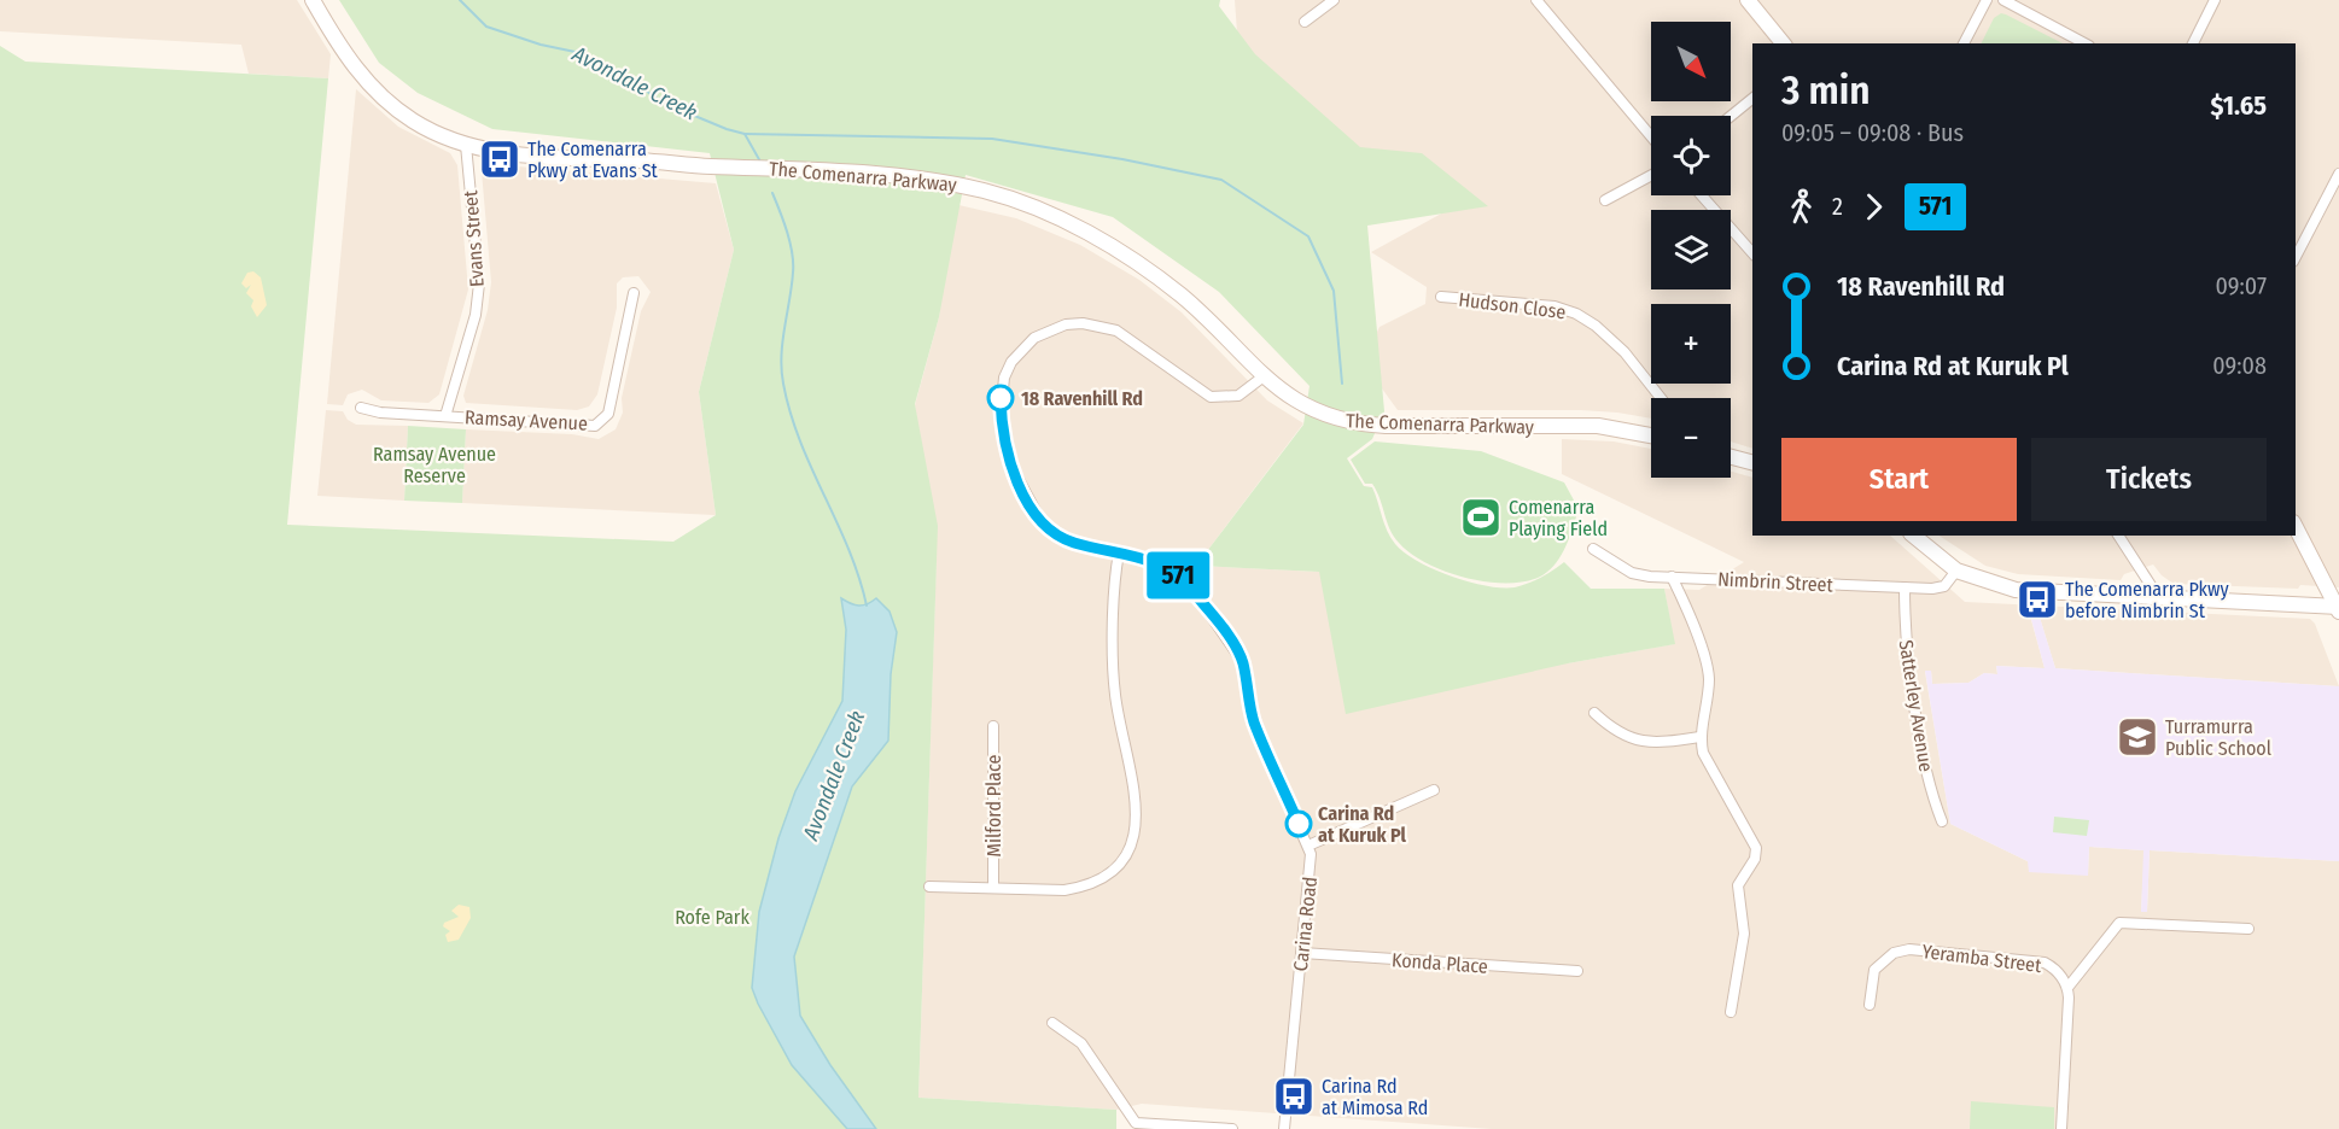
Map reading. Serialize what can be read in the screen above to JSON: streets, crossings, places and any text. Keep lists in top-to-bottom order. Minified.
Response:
{"streets":{"main road":["The Comenarra Parkway"],"street":["Evans Street","Hudson Close","Ramsay Avenue","Nimbrin Street","Satterley Avenue","Milford Place","Carina Road","Yeramba Street","Konda Place"]},"crossings":[["The Comenarra Parkway","Evans Street"],["The Comenarra Parkway","Carina Road"],["Evans Street","Ramsay Avenue"],["Nimbrin Street","Satterley Avenue"],["Carina Road","Konda Place"]],"water":["Avondale Creek"],"parks":["Ramsay Avenue Reserve","Rofe Park"],"places":{"bus stop":["The Comenarra Pkwy at Evans St","The Comenarra Pkwy before Nimbrin St","Carina Rd at Mimosa Rd"],"other":["18 Ravenhill Rd","Carina Rd at Kuruk Pl"],"sports":["Comenarra Playing Field"],"school or university":["Turramurra Public School"]},"lines":["bus line 571"],"north":"bottom right","page":{"on_map":"571","map_buttons":["+","−"],"heading":["3 min","09:05 – 09:08 · Bus","$1.65"],"legs":["2","571"],"list":[{"name":"18 Ravenhill Rd","value":"09:07"},{"name":"Carina Rd at Kuruk Pl","value":"09:08"}],"buttons":["Start","Tickets"]}}
